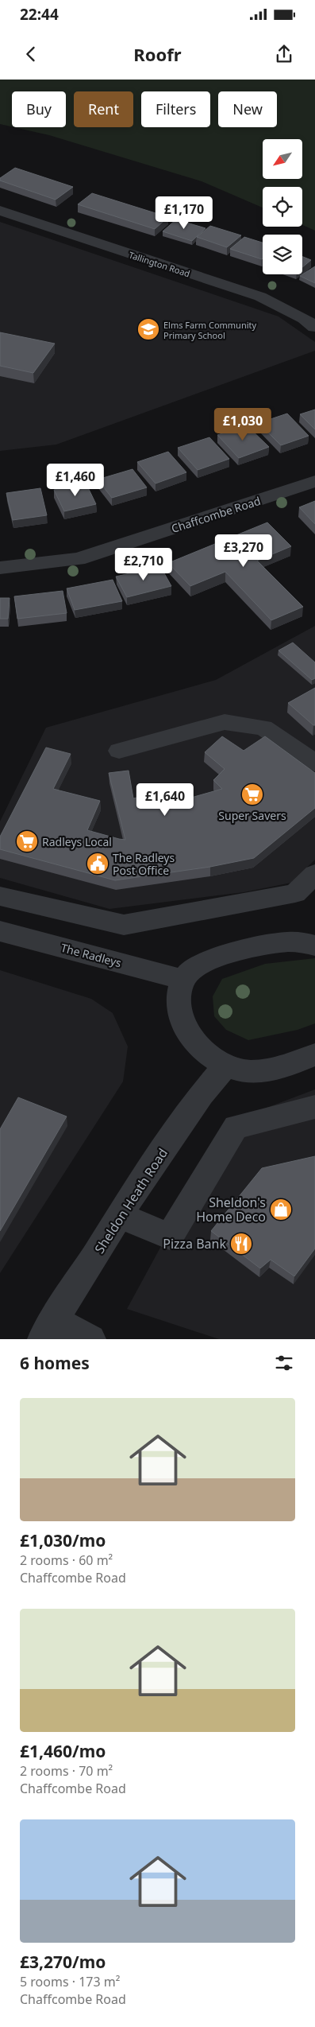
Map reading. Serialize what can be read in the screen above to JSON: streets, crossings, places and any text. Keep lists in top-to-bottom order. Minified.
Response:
{"streets":{"street":["Tallington Road","Chaffcombe Road","The Radleys","Sheldon Heath Road"]},"places":{"school or university":["Elms Farm Community Primary School"],"supermarket":["Super Savers","Radleys Local"],"public building":["The Radleys Post Office"],"shop":["Sheldon's Home Deco"],"restaurant":["Pizza Bank"]},"north":"bottom left","page":{"status":"22:44","header":"Roofr","chip":["Buy","Rent","Filters","New"],"price":["£1,170","£1,030","£1,460","£3,270","£2,710","£1,640"],"heading":"6 homes","list":[{"name":"£1,030/mo","note":"2 rooms · 60 m² · Chaffcombe Road"},{"name":"£1,460/mo","note":"2 rooms · 70 m² · Chaffcombe Road"},{"name":"£3,270/mo","note":"5 rooms · 173 m² · Chaffcombe Road"}]}}
